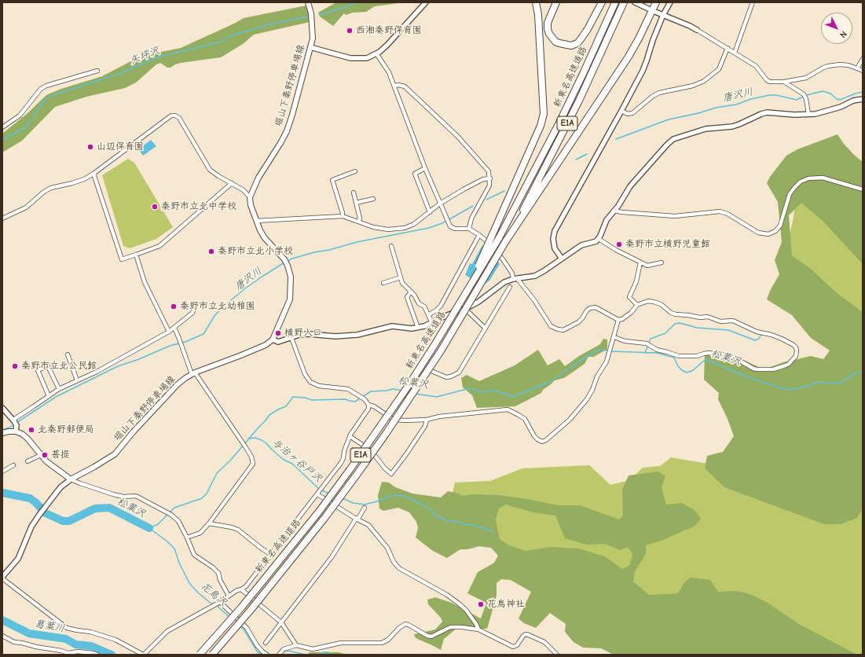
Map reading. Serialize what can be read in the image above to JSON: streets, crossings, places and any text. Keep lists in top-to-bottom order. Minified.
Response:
{"streets":{"highway":["新東名高速道路","E1A"],"main road":["堀山下秦野停車場線"]},"water":["矢坪沢","唐沢川","松葉沢","与治ヶ谷戸沢","花鳥沢","葛葉川"],"places":["西湘秦野保育園","山辺保育園","秦野市立北中学校","秦野市立横野児童館","秦野市立北小学校","秦野市立北幼稚園","横野入口","秦野市立北公民館","北秦野郵便局","菩提","花鳥神社"],"north":"bottom right"}
